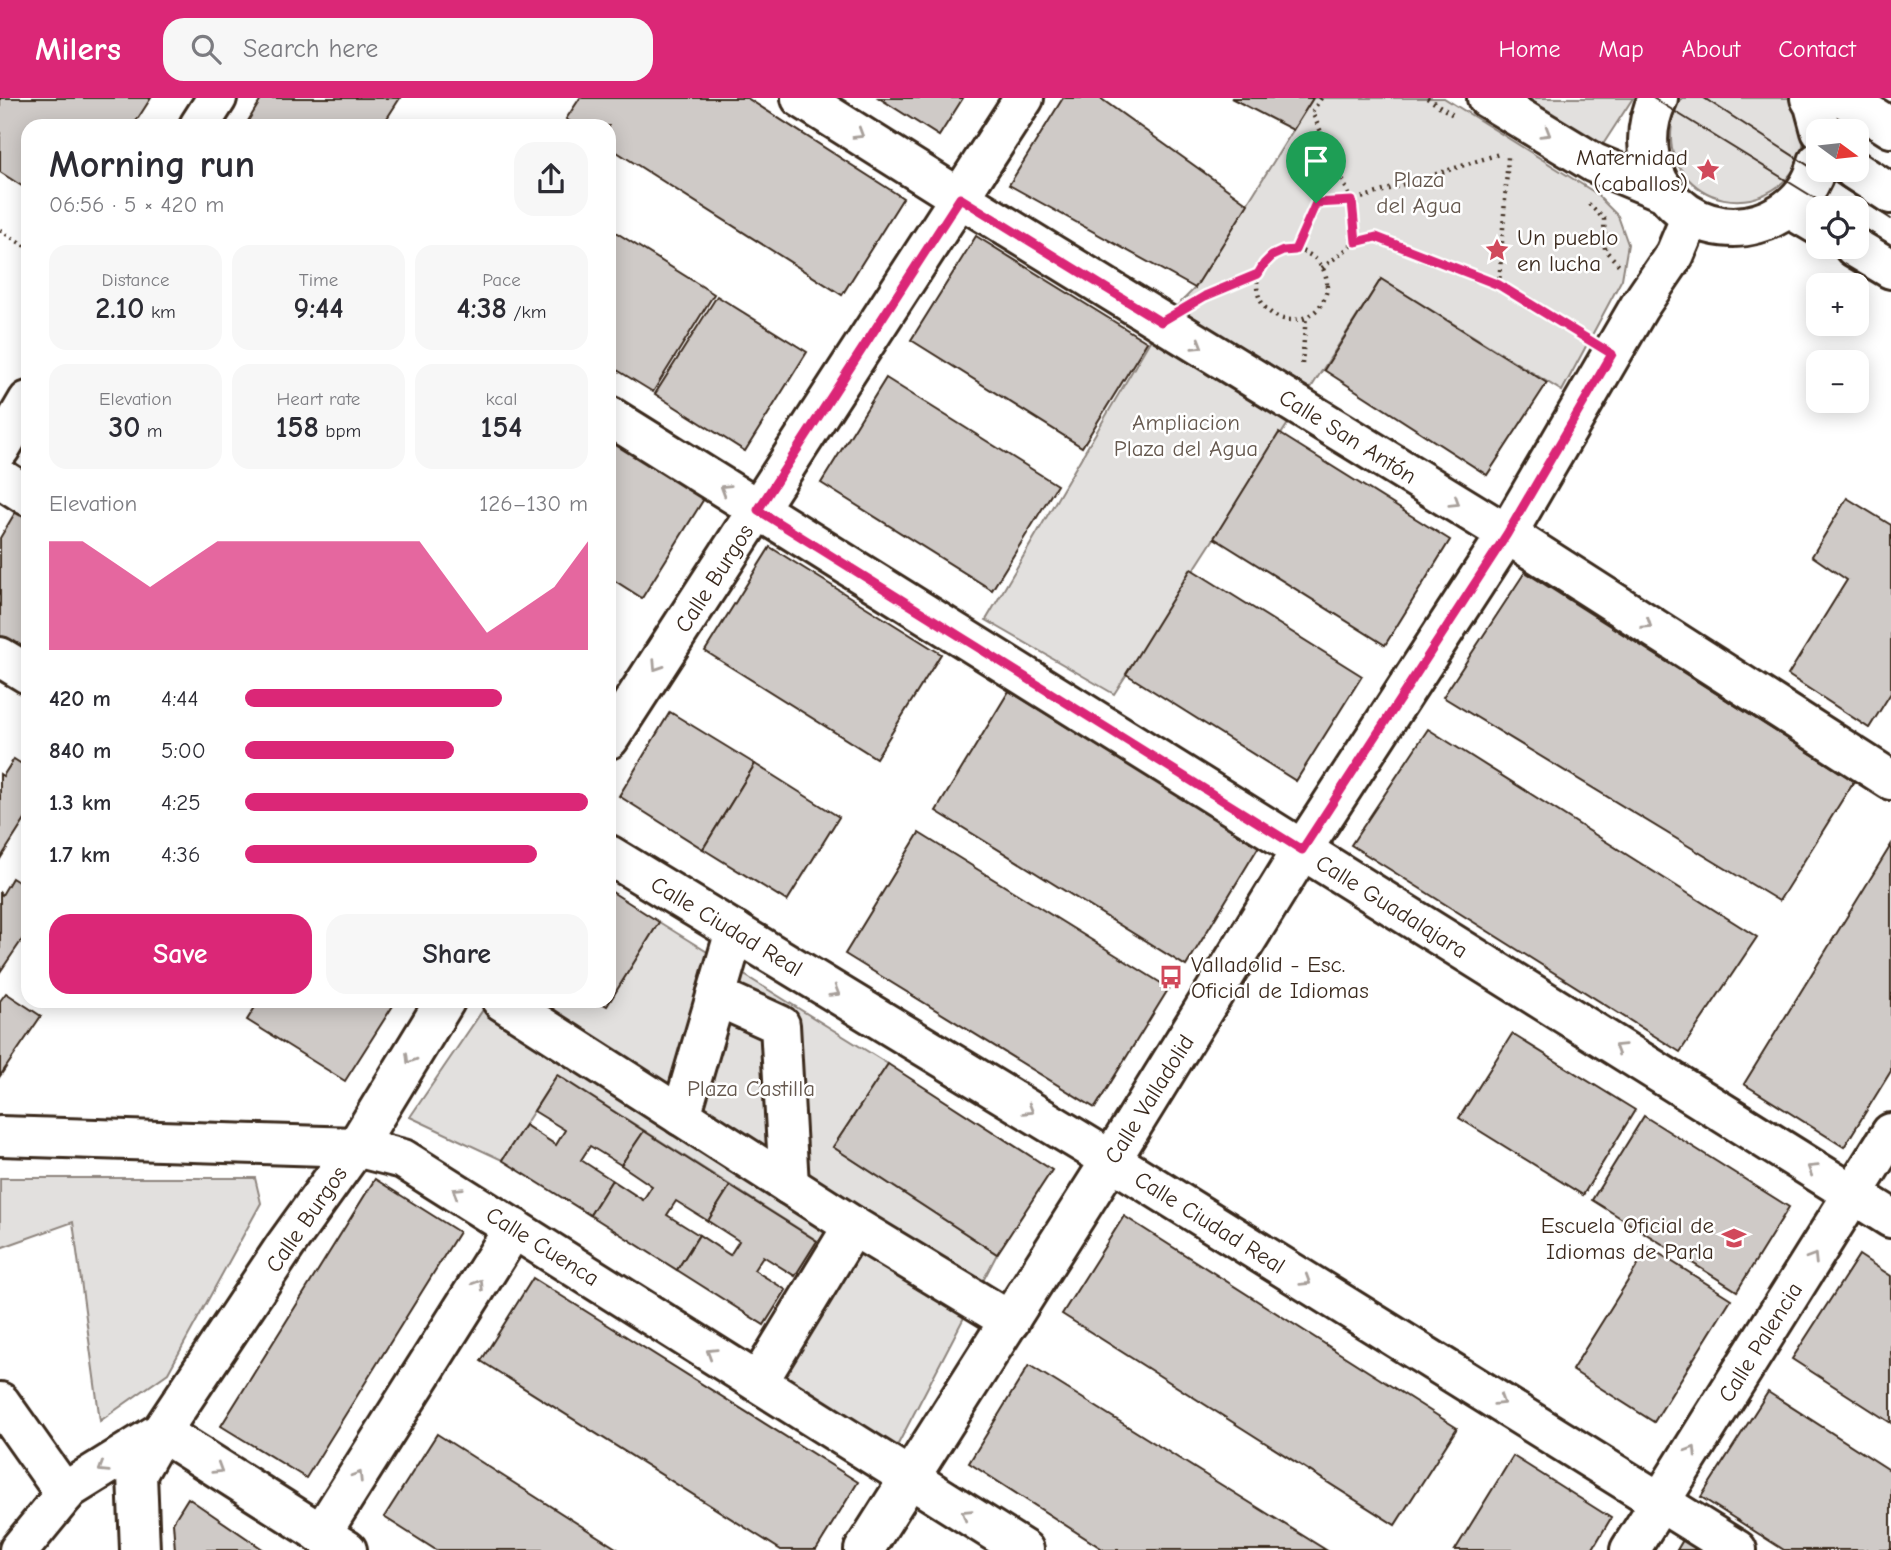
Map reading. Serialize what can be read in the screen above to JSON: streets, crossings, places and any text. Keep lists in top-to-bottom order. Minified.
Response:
{"streets":{"street":["Calle San Antón","Calle Burgos","Calle Guadalajara","Calle Ciudad Real","Calle Valladolid","Calle Cuenca","Calle Palencia"]},"crossings":[["Calle San Antón","Calle Burgos"],["Calle San Antón","Calle Valladolid"],["Calle Burgos","Calle Guadalajara"],["Calle Burgos","Calle Cuenca"],["Calle Guadalajara","Calle Valladolid"],["Calle Guadalajara","Calle Palencia"],["Calle Ciudad Real","Calle Valladolid"],["Calle Ciudad Real","Calle Palencia"],["Calle Valladolid","Calle Cuenca"]],"one_way":["Calle San Antón","Calle Guadalajara","Calle Palencia"],"parks":["Plaza del Agua","Ampliacion Plaza del Agua","Plaza Castilla"],"places":{"place":["Maternidad (caballos)","Un pueblo en lucha"],"bus stop":["Valladolid - Esc. Oficial de Idiomas"],"school or university":["Escuela Oficial de Idiomas de Parla"]},"north":"right","page":{"header":"Milers","search":"Search here","nav":["Home","Map","About","Contact"],"map_buttons":["+","−"],"heading":["Morning run","06:56 · 5 × 420 m"],"stats":[["Distance","2.10 km"],["Time","9:44"],["Pace","4:38 /km"],["Elevation","30 m"],["Heart rate","158 bpm"],["kcal","154"]],"chart":["Elevation","126–130 m"],"list":[{"name":"420 m","note":"4:44"},{"name":"840 m","note":"5:00"},{"name":"1.3 km","note":"4:25"},{"name":"1.7 km","note":"4:36"}],"buttons":["Save","Share"]}}
